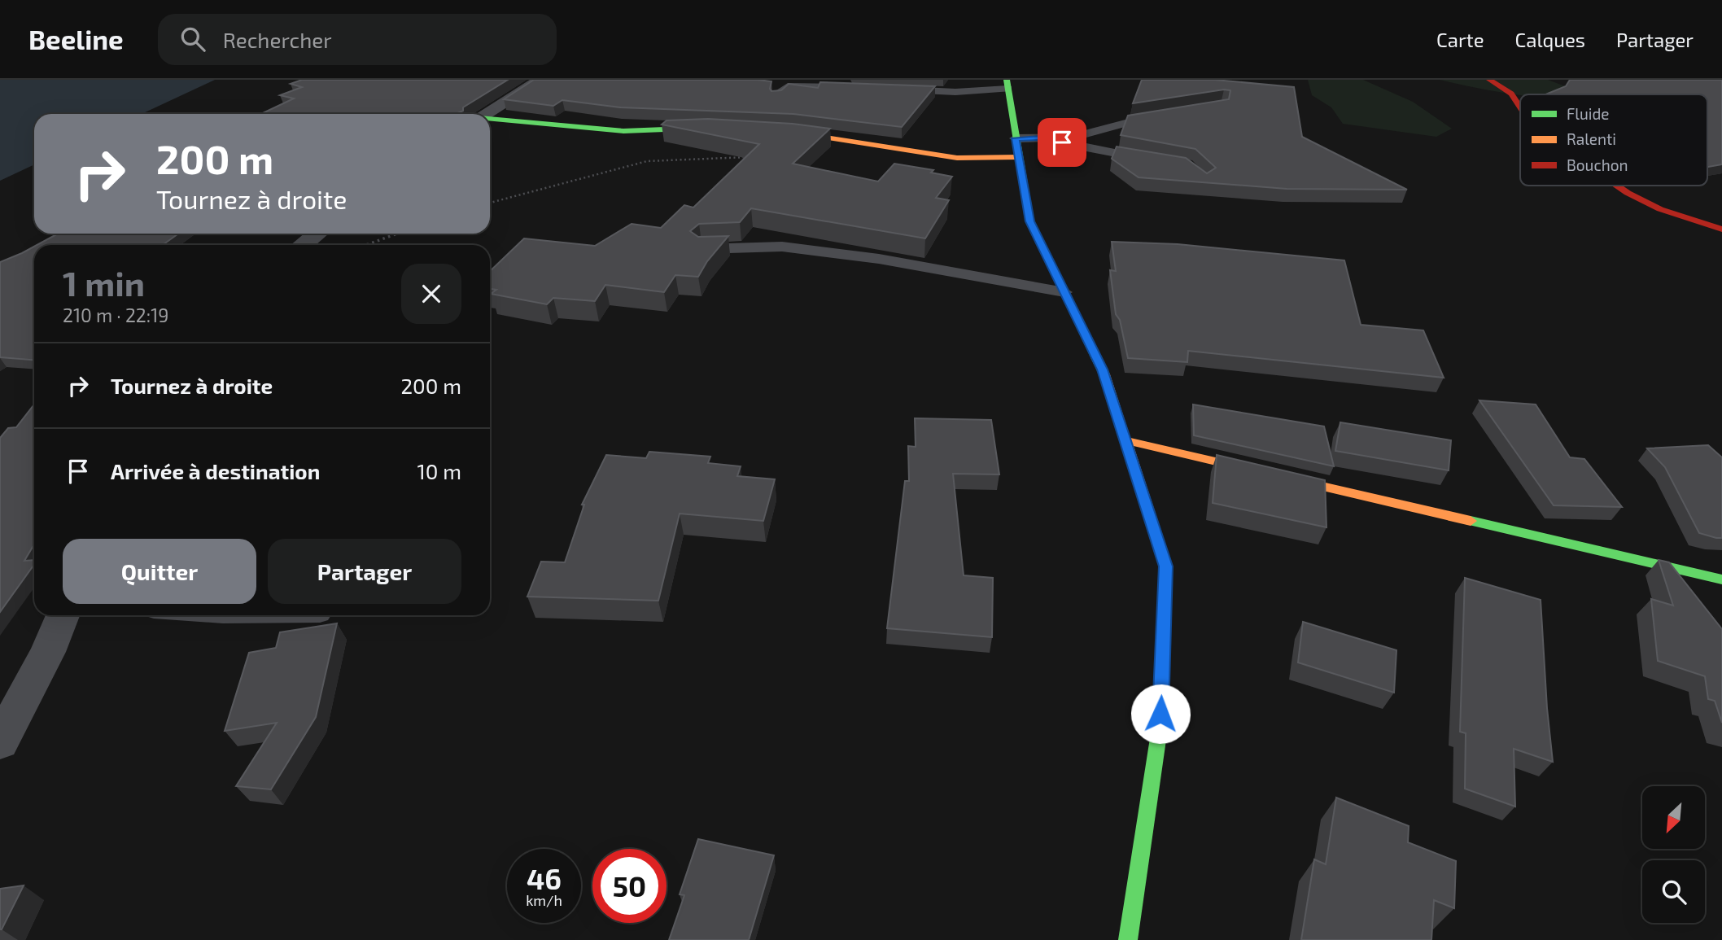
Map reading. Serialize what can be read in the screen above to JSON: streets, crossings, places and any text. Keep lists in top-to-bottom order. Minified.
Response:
{"legend":["Fluide","Ralenti","Bouchon"],"north":"bottom left","page":{"header":"Beeline","search":"Rechercher","nav":["Carte","Calques","Partager"],"turn":["200 m","Tournez à droite"],"heading":["1 min","210 m · 22:19"],"list":[{"name":"Tournez à droite","value":"200 m"},{"name":"Arrivée à destination","value":"10 m"}],"buttons":["Quitter","Partager"],"speed":"46 km/h","limit":"50"}}
